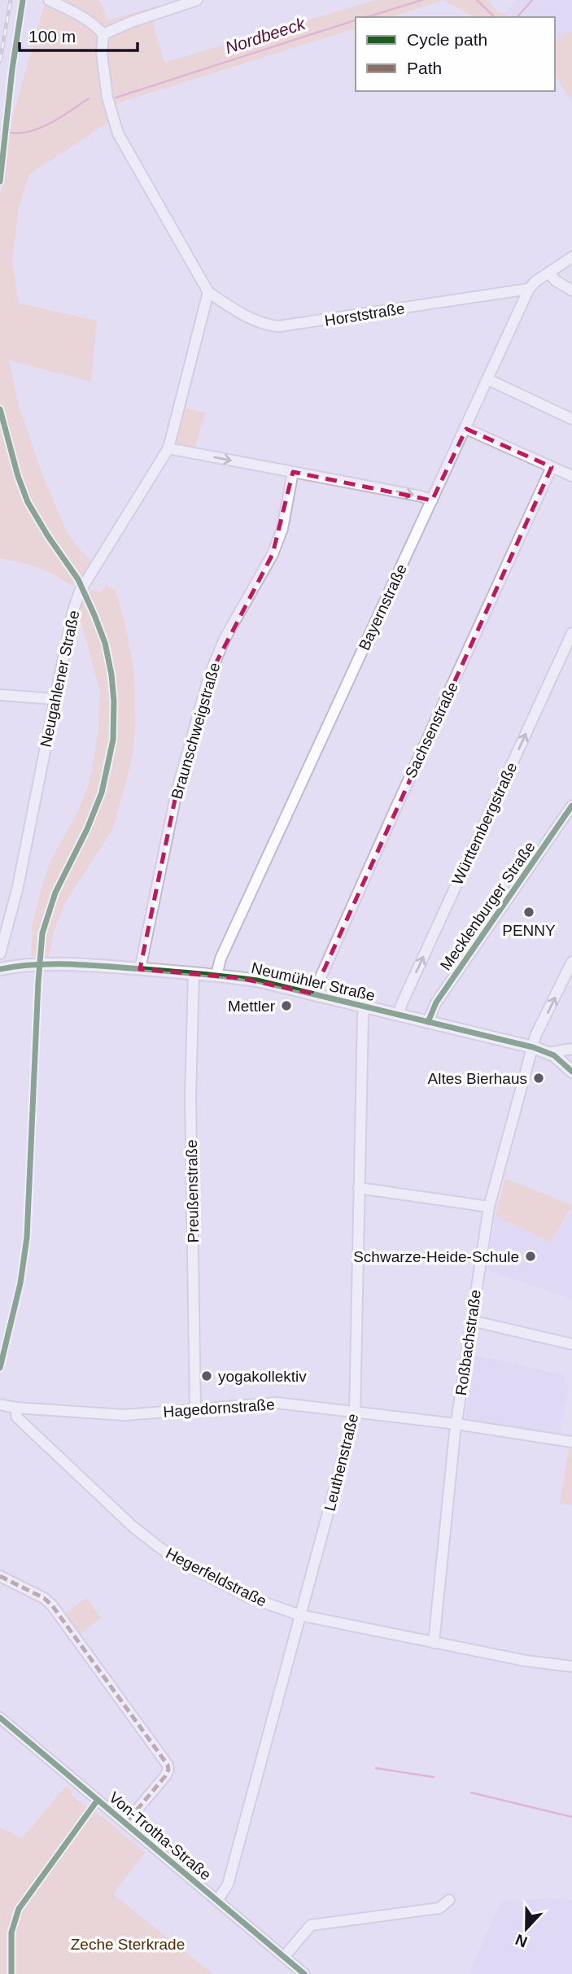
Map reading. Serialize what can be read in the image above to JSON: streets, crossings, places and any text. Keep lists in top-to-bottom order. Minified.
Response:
{"streets":{"main road":["Neumühler Straße"],"street":["Horststraße","Bayernstraße","Neugahlener Straße","Sachsenstraße","Braunschweigstraße","Württembergstraße","Mecklenburger Straße","Preußenstraße","Roßbachstraße","Hagedornstraße","Leuthenstraße","Hegerfeldstraße","Von-Trotha-Straße"]},"crossings":[["Horststraße","Bayernstraße"],["Horststraße","Neugahlener Straße"],["Bayernstraße","Neumühler Straße"],["Sachsenstraße","Neumühler Straße"],["Braunschweigstraße","Neumühler Straße"],["Württembergstraße","Neumühler Straße"],["Mecklenburger Straße","Neumühler Straße"],["Neumühler Straße","Preußenstraße"],["Neumühler Straße","Roßbachstraße"],["Neumühler Straße","Leuthenstraße"],["Preußenstraße","Hagedornstraße"],["Roßbachstraße","Hagedornstraße"],["Roßbachstraße","Hegerfeldstraße"],["Hagedornstraße","Leuthenstraße"],["Hagedornstraße","Hegerfeldstraße"],["Leuthenstraße","Hegerfeldstraße"],["Leuthenstraße","Von-Trotha-Straße"]],"one_way":["Württembergstraße"],"water":["Nordbeeck"],"parks":["Zeche Sterkrade"],"places":["PENNY","Mettler","Altes Bierhaus","Schwarze-Heide-Schule","yogakollektiv"],"legend":["Cycle path","Path"],"scale_bar":"100 m","north":"bottom"}
